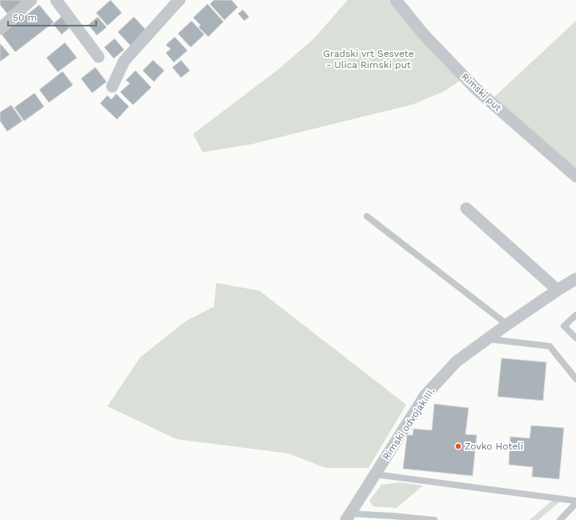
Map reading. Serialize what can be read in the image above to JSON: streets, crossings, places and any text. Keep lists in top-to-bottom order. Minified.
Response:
{"streets":{"street":["Rimski put","Rimski odvojak III."]},"parks":["Gradski vrt Sesvete - Ulica Rimski put"],"places":["Zovko Hoteli"],"scale_bar":"50 m"}
